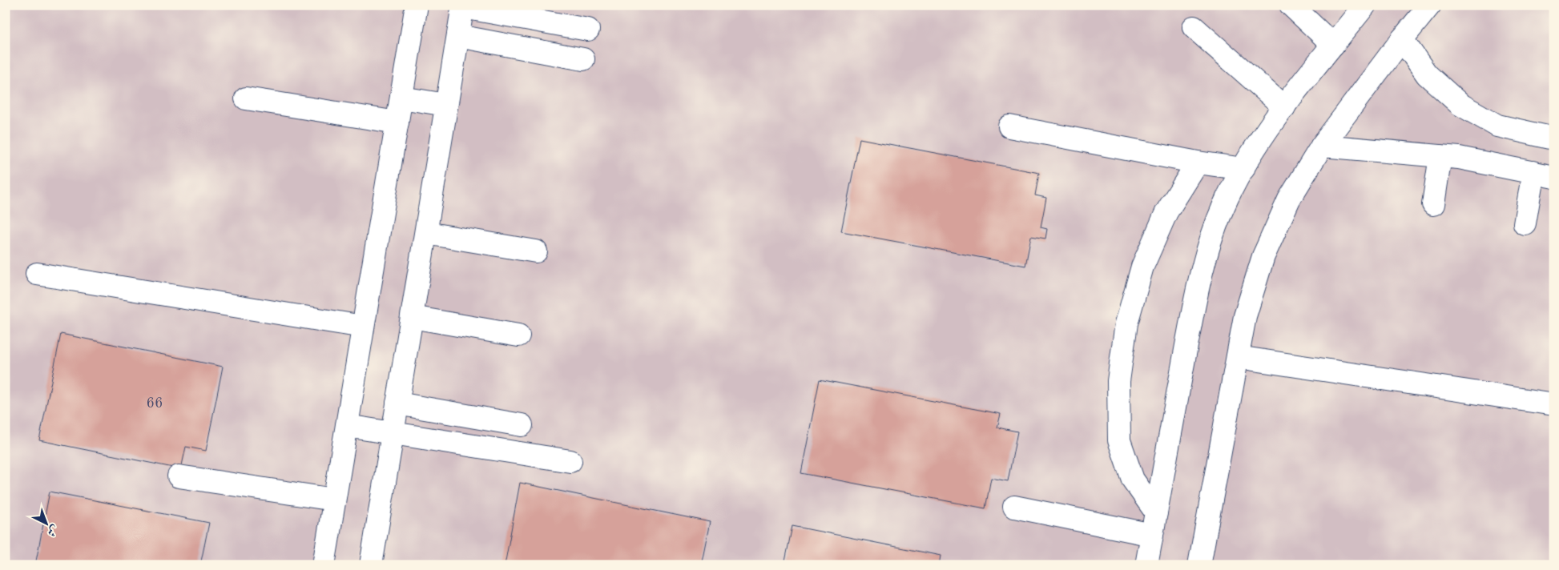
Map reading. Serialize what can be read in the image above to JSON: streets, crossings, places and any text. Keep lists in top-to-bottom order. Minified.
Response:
{"house_numbers":["66"],"north":"bottom right"}
